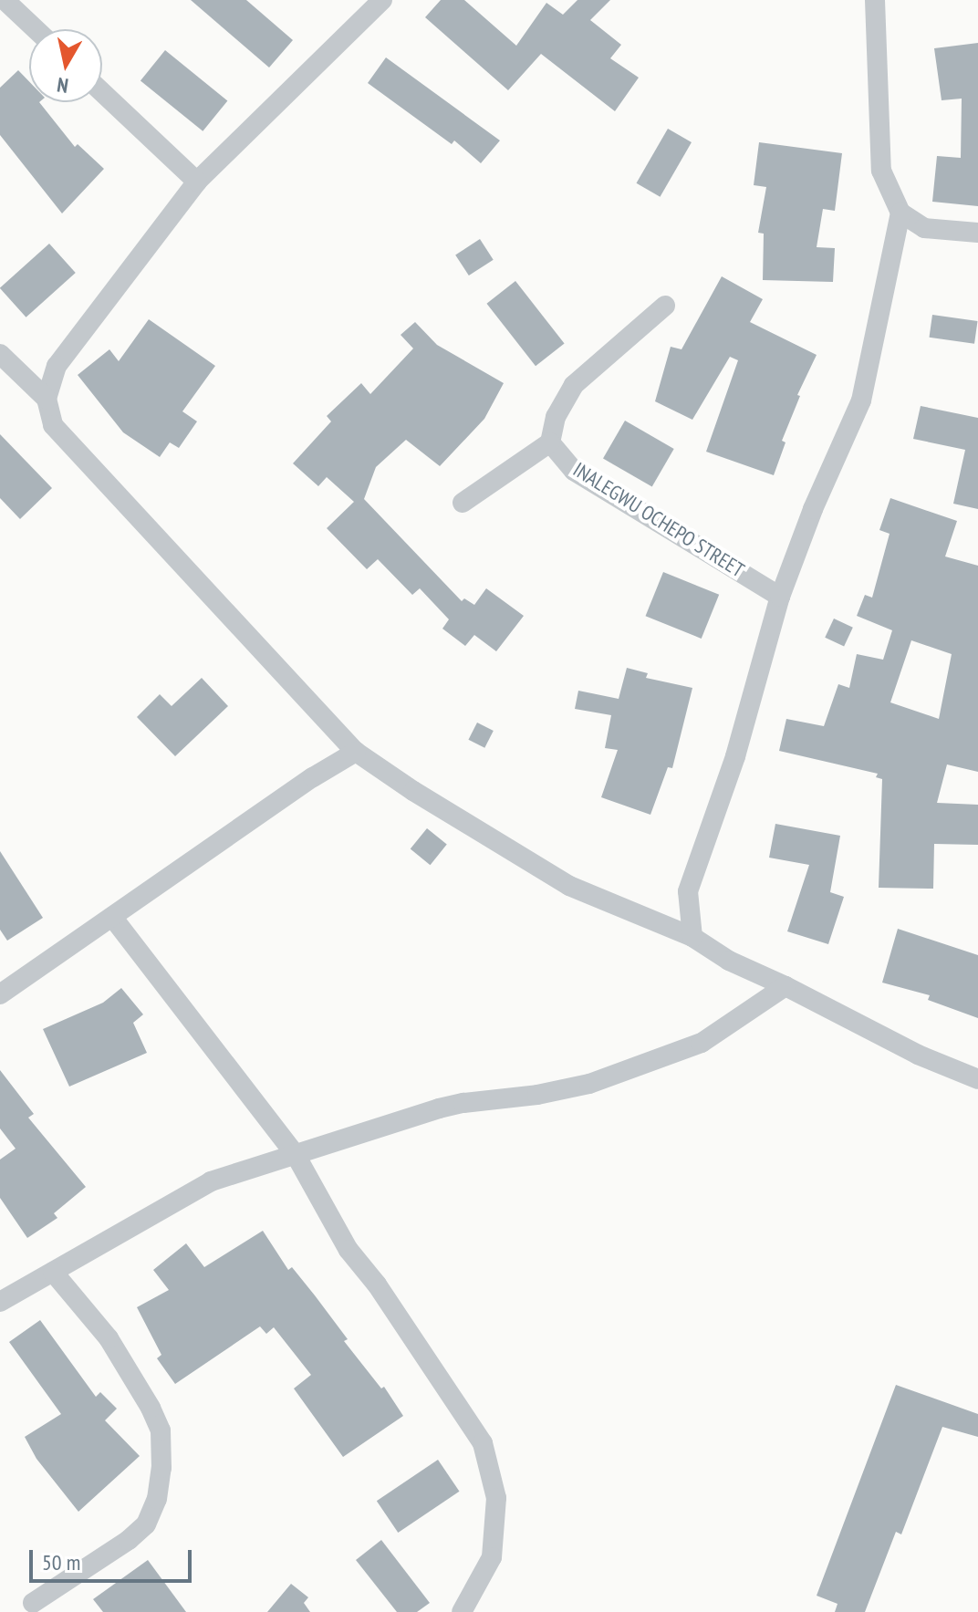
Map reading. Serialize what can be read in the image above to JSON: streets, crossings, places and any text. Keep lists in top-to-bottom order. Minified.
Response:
{"streets":{"street":["INALEGWU OCHEPO STREET"]},"scale_bar":"50 m","north":"bottom"}
